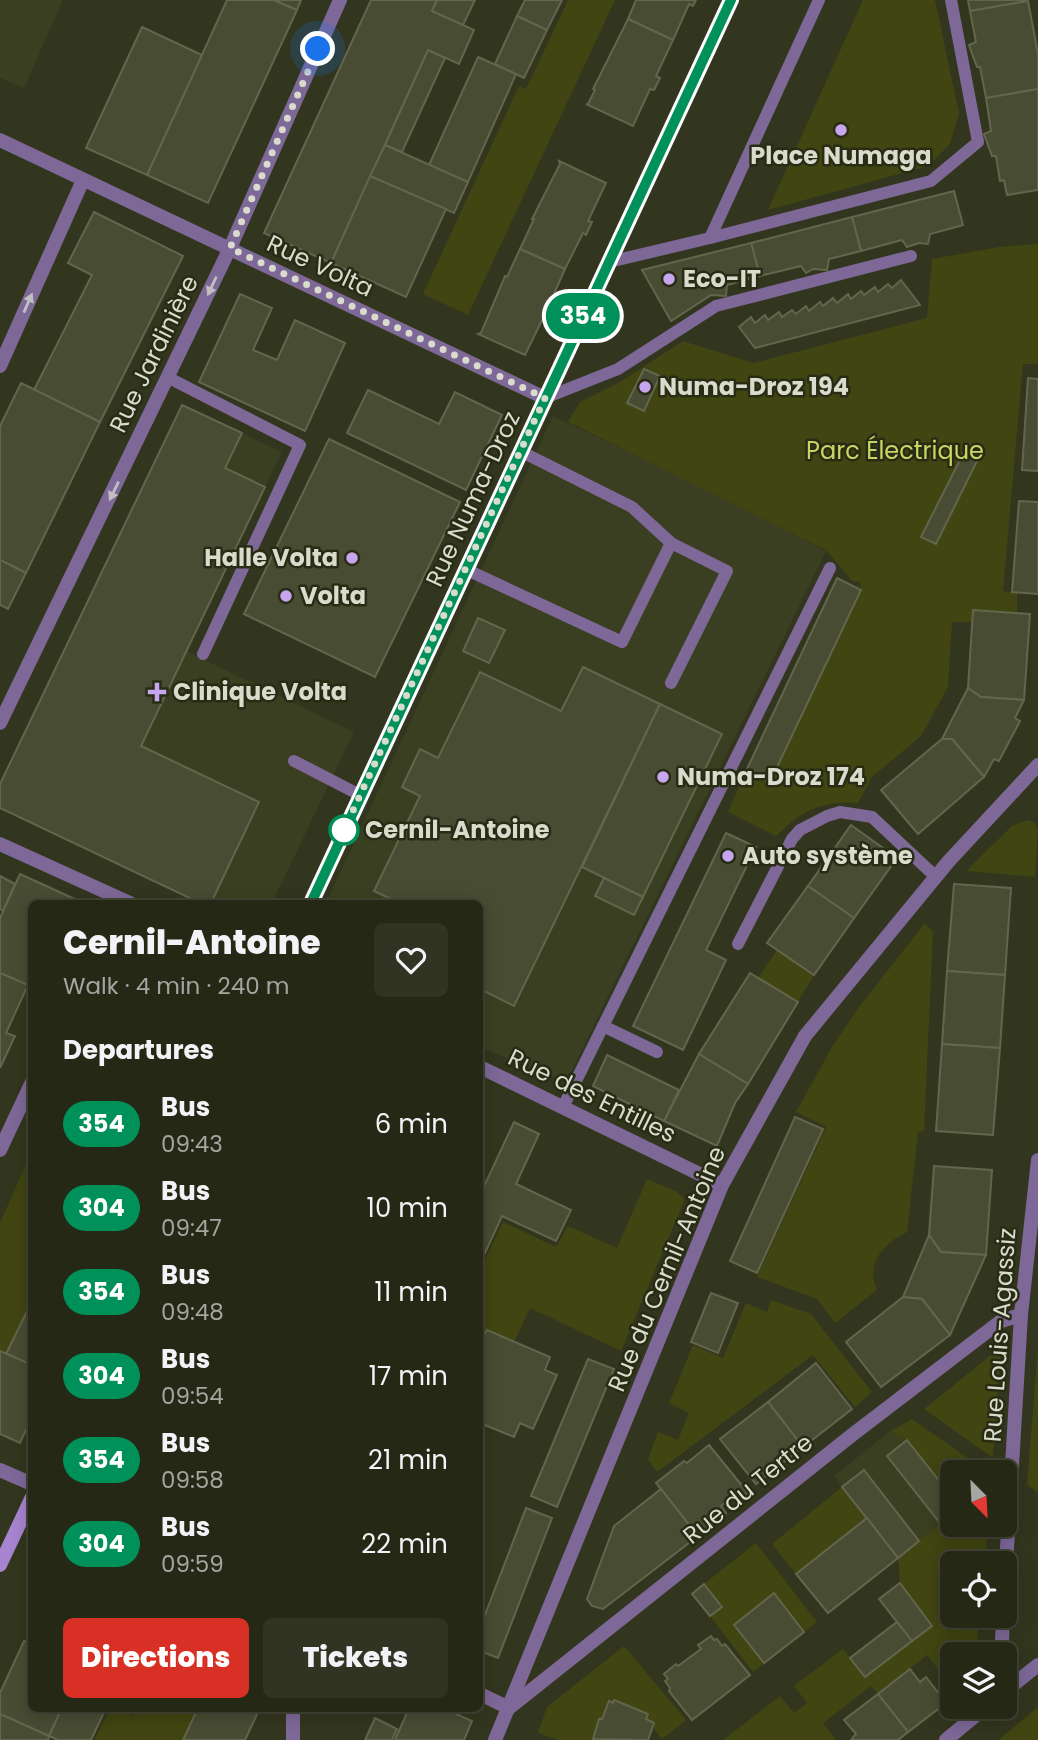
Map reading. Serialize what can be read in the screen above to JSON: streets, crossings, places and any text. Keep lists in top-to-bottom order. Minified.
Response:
{"streets":{"main road":["Rue Numa-Droz"],"street":["Rue Volta","Rue Jardinière","Rue des Entilles","Rue du Cernil-Antoine","Rue Louis-Agassiz","Rue du Tertre"]},"crossings":[["Rue Volta","Rue Jardinière"],["Rue Volta","Rue Numa-Droz"],["Rue des Entilles","Rue du Cernil-Antoine"],["Rue du Cernil-Antoine","Rue du Tertre"],["Rue Louis-Agassiz","Rue du Tertre"]],"one_way":["Rue Jardinière"],"parks":["Parc Électrique"],"places":{"other":["Place Numaga","Eco-IT","Numa-Droz 194","Halle Volta","Volta","Numa-Droz 174","Cernil-Antoine","Auto système"],"health":["Clinique Volta"]},"lines":["bus line 354"],"north":"bottom right","page":{"on_map":"354","heading":[["Cernil-Antoine","Walk · 4 min · 240 m"],"Departures"],"list":[{"mark":"354","name":"Bus","note":"09:43","value":"6 min"},{"mark":"304","name":"Bus","note":"09:47","value":"10 min"},{"mark":"354","name":"Bus","note":"09:48","value":"11 min"},{"mark":"304","name":"Bus","note":"09:54","value":"17 min"},{"mark":"354","name":"Bus","note":"09:58","value":"21 min"},{"mark":"304","name":"Bus","note":"09:59","value":"22 min"}],"buttons":["Directions","Tickets"]}}
